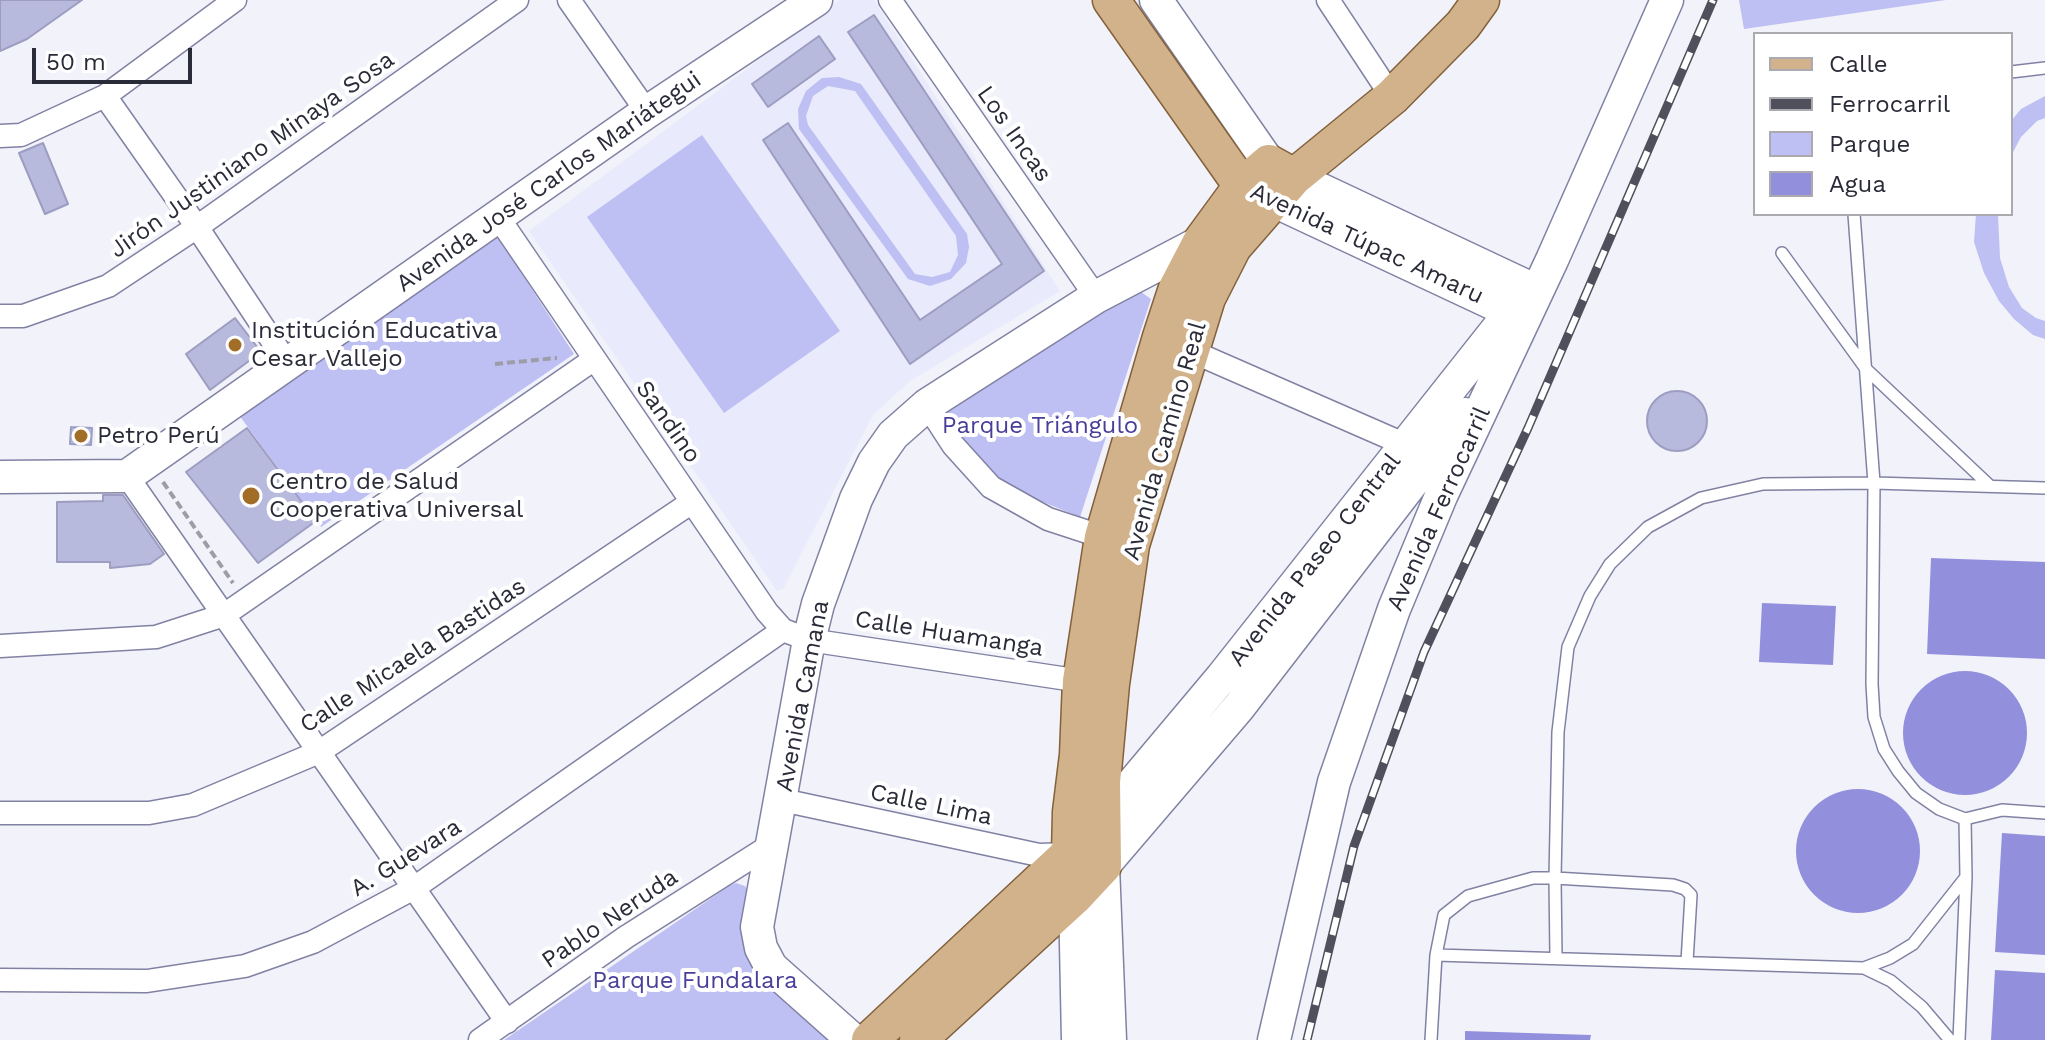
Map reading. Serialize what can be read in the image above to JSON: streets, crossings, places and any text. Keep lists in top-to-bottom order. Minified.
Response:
{"streets":{"main road":["Avenida Túpac Amaru","Avenida Camino Real","Avenida Paseo Central"],"street":["Los Incas","Jirón Justiniano Minaya Sosa","Avenida José Carlos Mariátegui","Sandino","Avenida Ferrocarril","Calle Huamanga","Calle Micaela Bastidas","Avenida Camana","Calle Lima","A. Guevara","Pablo Neruda"]},"crossings":[["Los Incas","Avenida Camana"],["Avenida José Carlos Mariátegui","Sandino"],["Avenida Túpac Amaru","Avenida Camino Real"],["Avenida Túpac Amaru","Avenida Ferrocarril"],["Avenida Túpac Amaru","Avenida Paseo Central"],["Sandino","Calle Huamanga"],["Sandino","Calle Micaela Bastidas"],["Sandino","Avenida Camana"],["Sandino","A. Guevara"],["Avenida Camino Real","Avenida Paseo Central"],["Avenida Camino Real","Calle Huamanga"],["Avenida Camino Real","Avenida Camana"],["Avenida Camino Real","Calle Lima"],["Avenida Ferrocarril","Avenida Paseo Central"],["Avenida Paseo Central","Calle Lima"],["Calle Huamanga","Avenida Camana"],["Calle Huamanga","A. Guevara"],["Avenida Camana","Calle Lima"],["Avenida Camana","A. Guevara"],["Avenida Camana","Pablo Neruda"]],"parks":["Parque Triángulo","Parque Fundalara"],"places":["Institución Educativa Cesar Vallejo","Petro Perú","Centro de Salud Cooperativa Universal"],"legend":["Calle","Ferrocarril","Parque","Agua"],"scale_bar":"50 m"}
